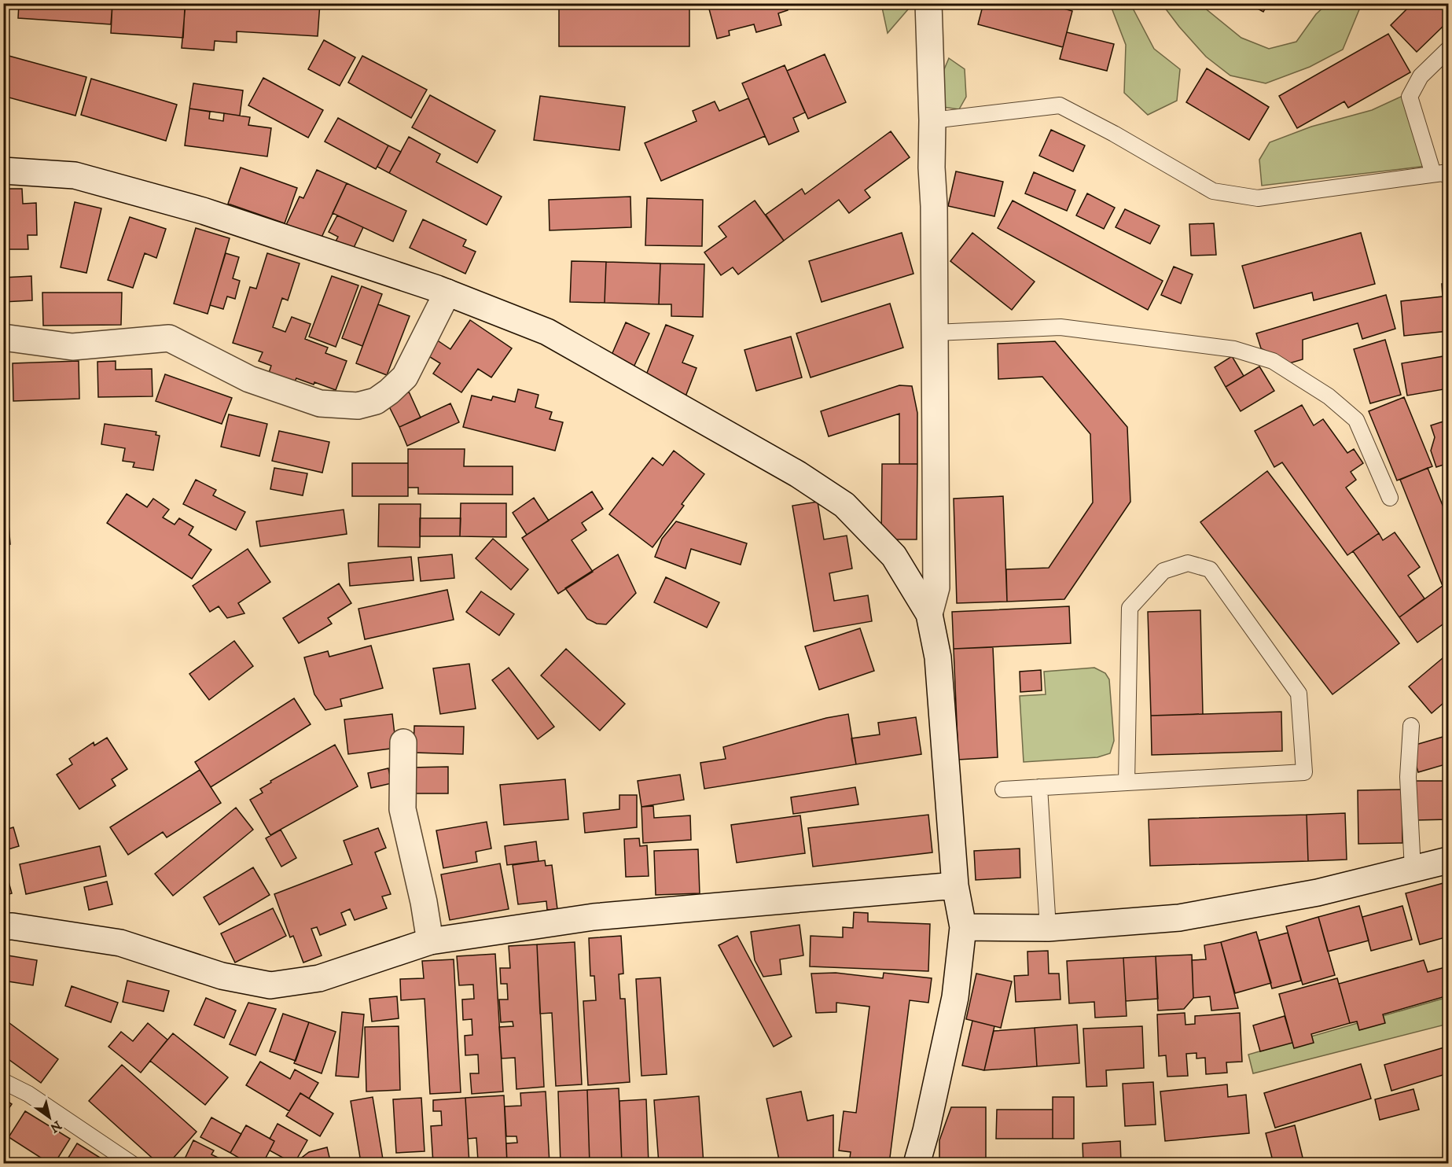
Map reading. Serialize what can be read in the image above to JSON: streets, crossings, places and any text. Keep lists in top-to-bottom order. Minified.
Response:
{"north":"bottom right"}
